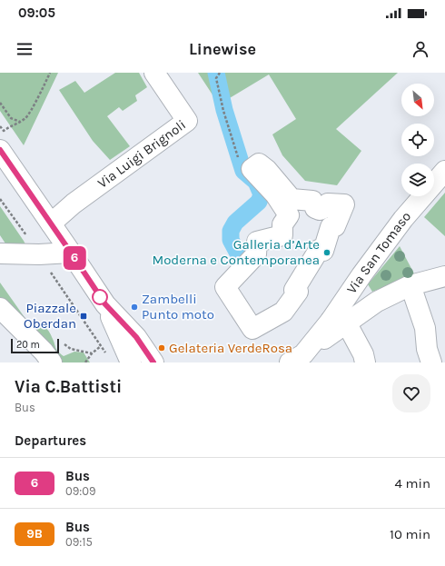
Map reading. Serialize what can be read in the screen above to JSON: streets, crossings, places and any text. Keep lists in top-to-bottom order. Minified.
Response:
{"streets":{"street":["Via Luigi Brignoli","Via San Tomaso"]},"places":{"other":["Galleria d’Arte Moderna e Contemporanea","Zambelli Punto moto","Gelateria VerdeRosa"],"transit":["Piazzale Oberdan"]},"lines":["bus line 6"],"scale_bar":"20 m","north":"bottom right","page":{"status":"09:05","header":"Linewise","on_map":"6","scale":"20 m","heading":[["Via C.Battisti","Bus"],"Departures"],"list":[{"mark":"6","name":"Bus","note":"09:09","value":"4 min"},{"mark":"9B","name":"Bus","note":"09:15","value":"10 min"}]}}
